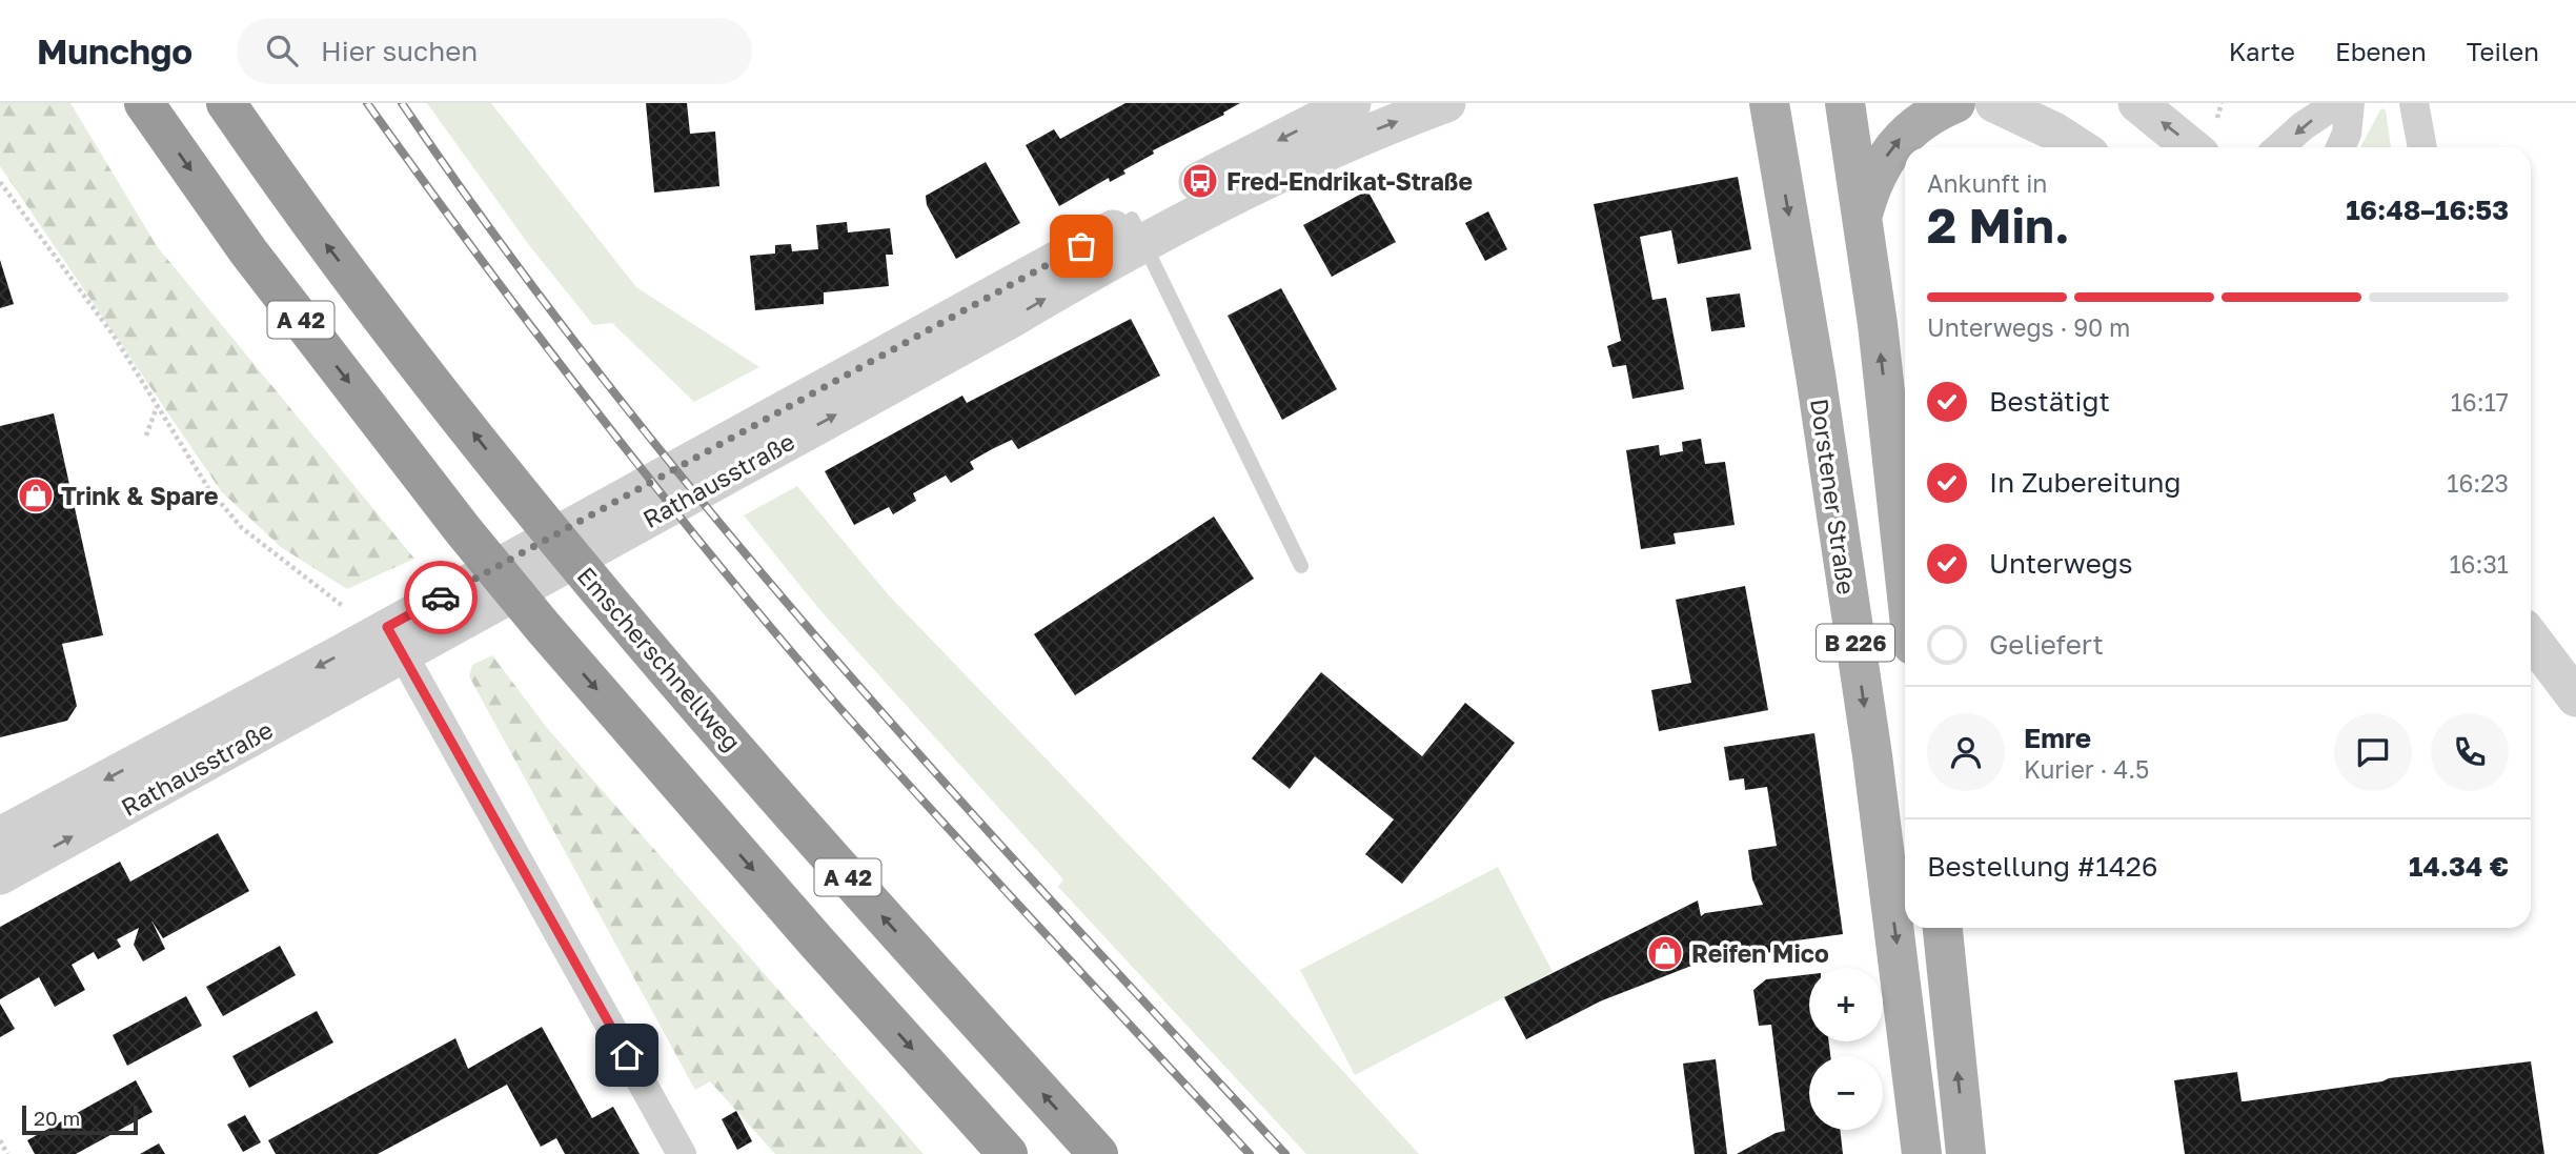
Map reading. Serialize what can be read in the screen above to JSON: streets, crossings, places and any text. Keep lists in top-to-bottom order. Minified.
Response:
{"streets":{"highway":["A 42","Emscherschnellweg"],"main road":["Dorstener Straße","B 226"],"street":["Rathausstraße"]},"places":{"bus stop":["Fred-Endrikat-Straße"],"shop":["Trink & Spare","Reifen Mico"]},"scale_bar":"20 m","page":{"header":"Munchgo","search":"Hier suchen","nav":["Karte","Ebenen","Teilen"],"heading":["2 Min.","Ankunft in","16:48–16:53"],"panel":["Emre","Kurier · 4.5","Bestellung #1426","14.34 €"],"bar":"Unterwegs · 90 m","list":[["Bestätigt","16:17"],["In Zubereitung","16:23"],["Unterwegs","16:31"],"Geliefert"],"map_buttons":["+","−"],"scale":"20 m"}}
